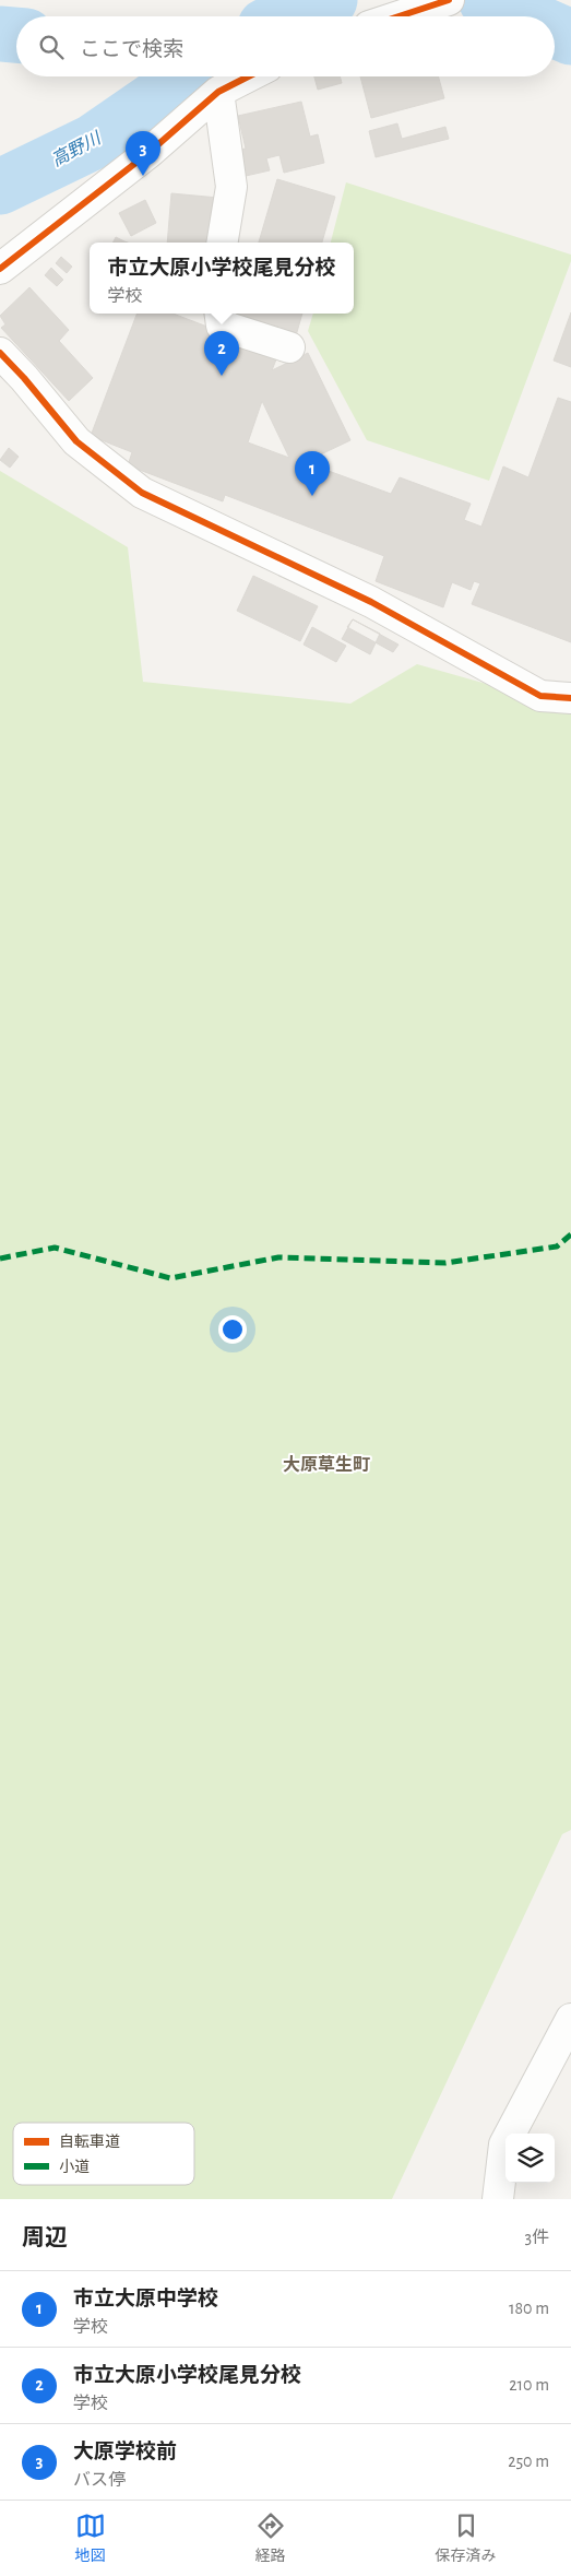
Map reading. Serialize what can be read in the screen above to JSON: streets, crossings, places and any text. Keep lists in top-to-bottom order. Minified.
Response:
{"districts":["大原草生町"],"water":["高野川"],"legend":["自転車道","小道"],"page":{"search":"ここで検索","pins":["3","2","1"],"popup":["市立大原小学校尾見分校","学校"],"heading":["周辺","3件"],"list":[{"mark":"1","name":"市立大原中学校","note":"学校","value":"180 m"},{"mark":"2","name":"市立大原小学校尾見分校","note":"学校","value":"210 m"},{"mark":"3","name":"大原学校前","note":"バス停","value":"250 m"}],"nav":["地図","経路","保存済み"]}}
